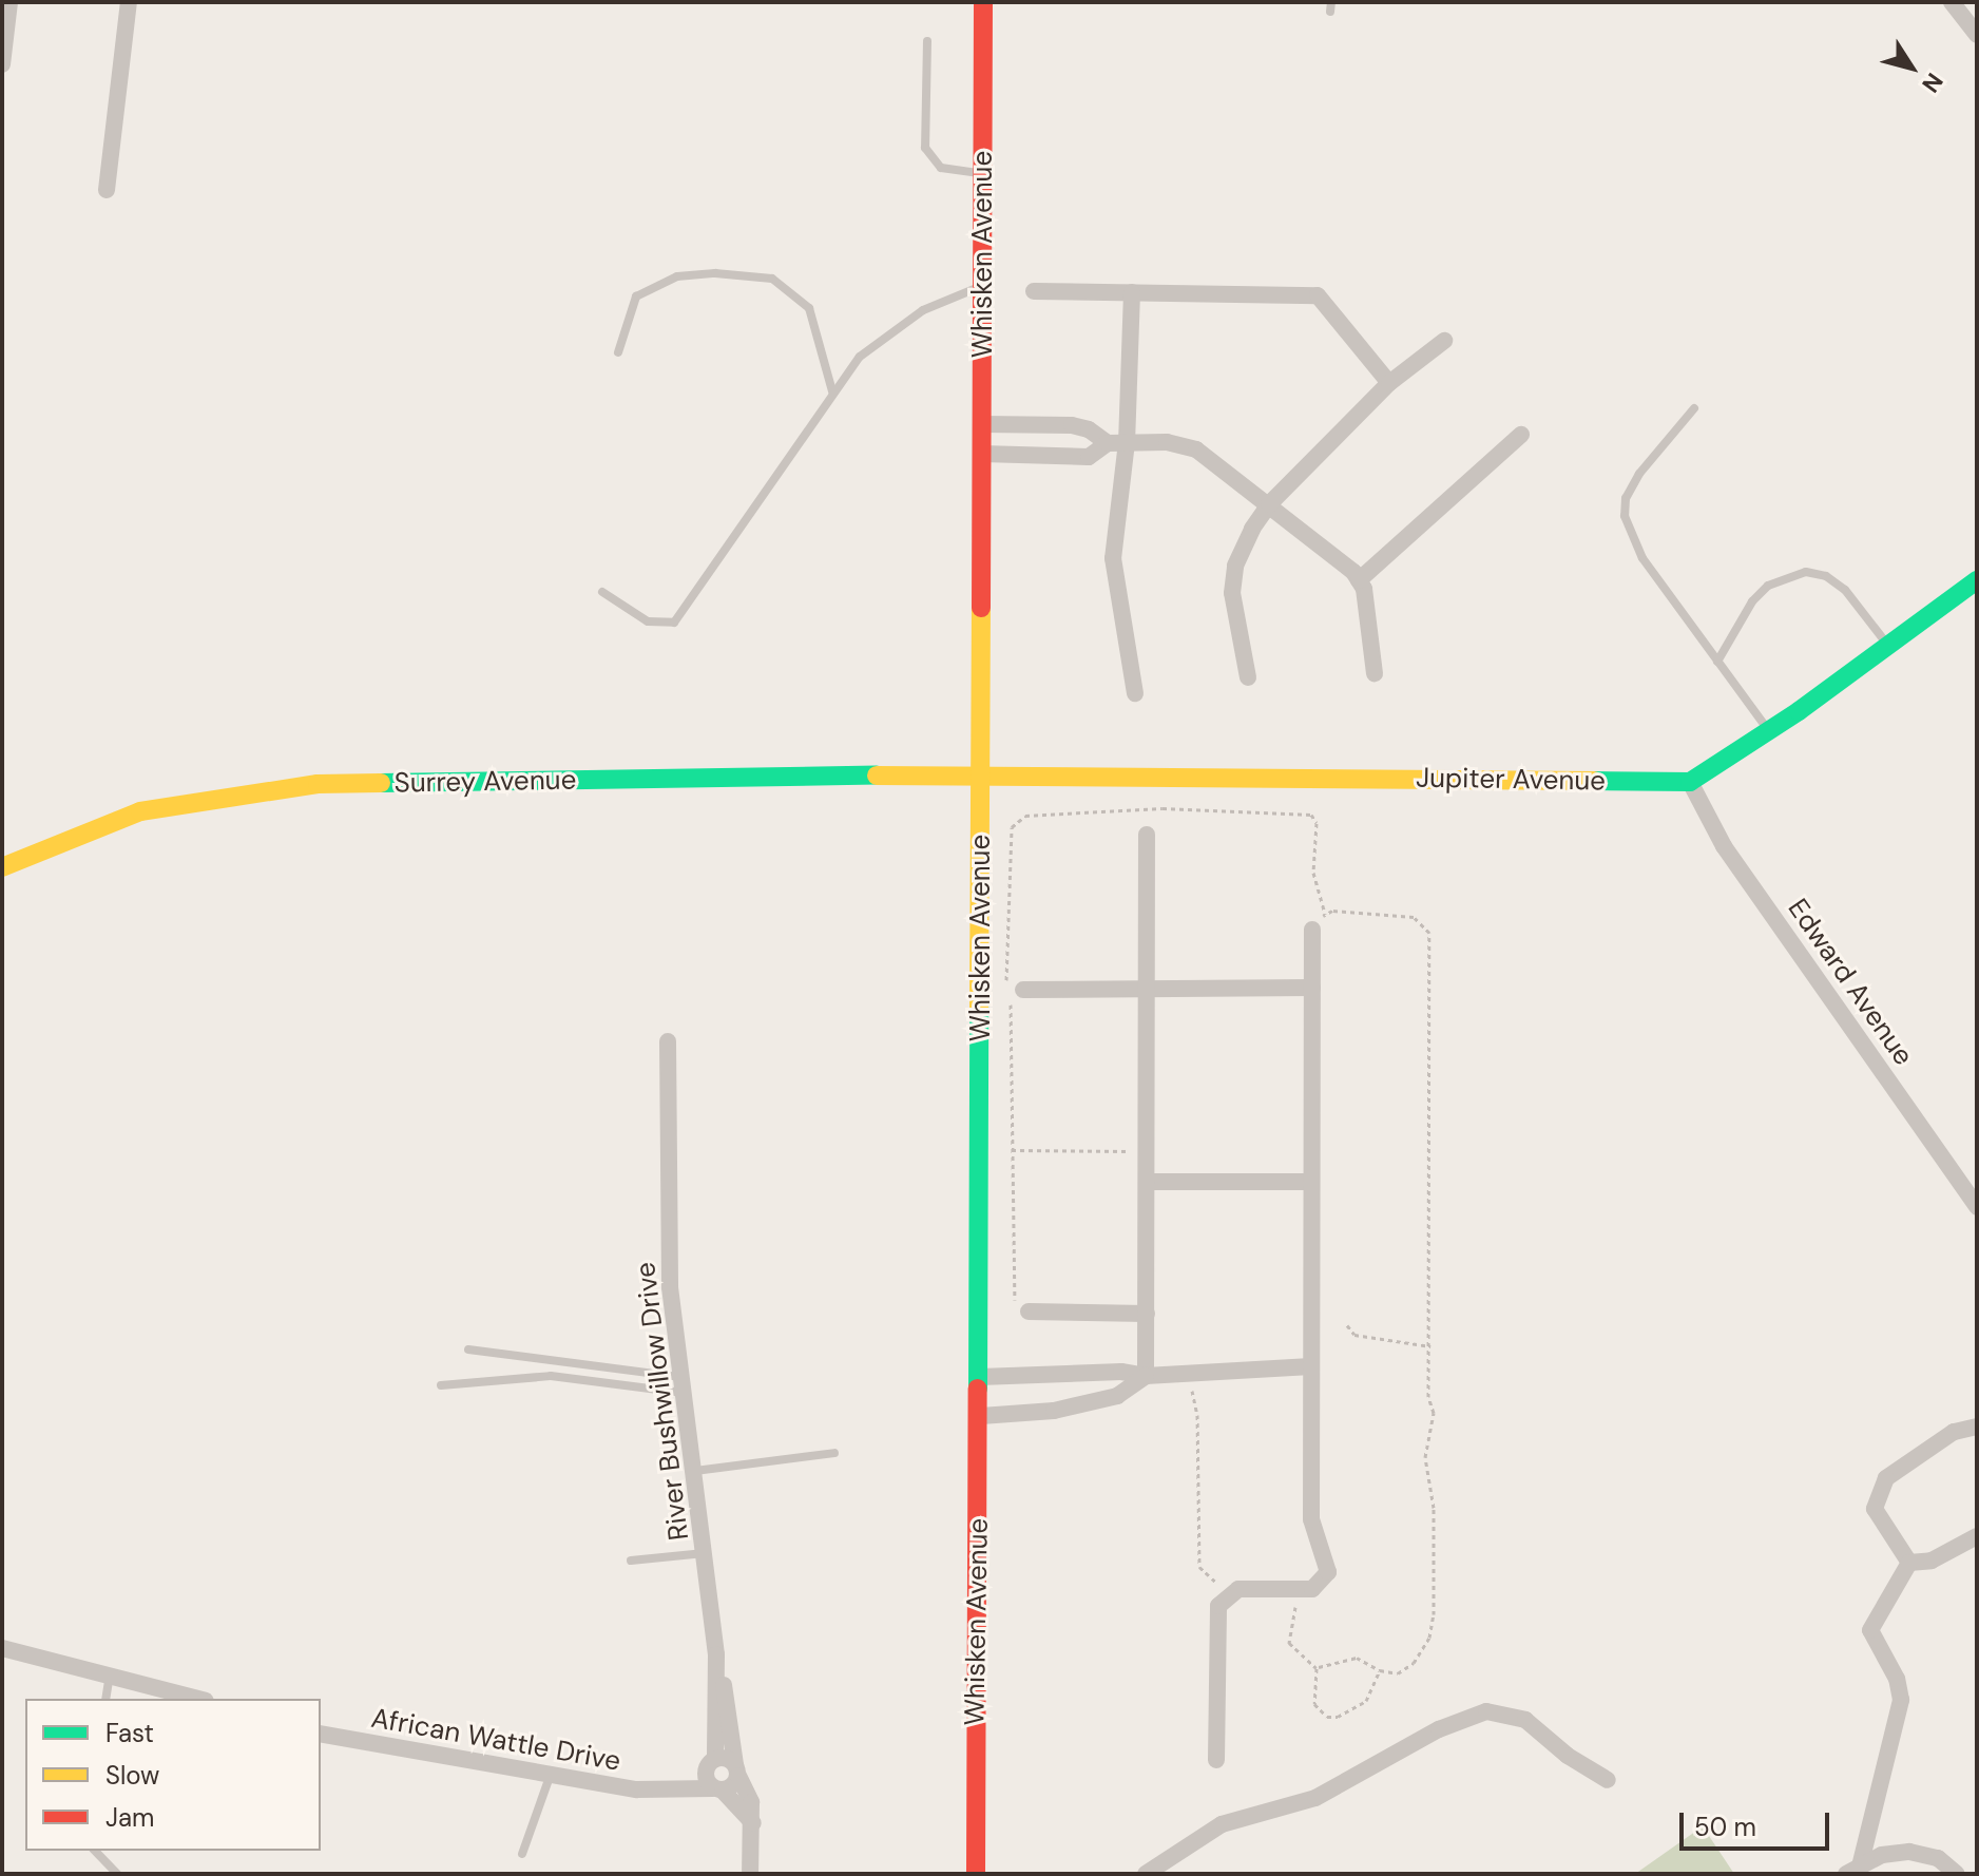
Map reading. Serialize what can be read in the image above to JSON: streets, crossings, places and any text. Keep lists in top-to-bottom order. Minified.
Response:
{"streets":{"street":["Whisken Avenue","Jupiter Avenue","Surrey Avenue","Edward Avenue","River Bushwillow Drive","African Wattle Drive"]},"crossings":[["Whisken Avenue","Jupiter Avenue"],["Whisken Avenue","Surrey Avenue"],["Jupiter Avenue","Surrey Avenue"],["Jupiter Avenue","Edward Avenue"]],"legend":["Fast","Slow","Jam"],"scale_bar":"50 m","north":"bottom right"}
